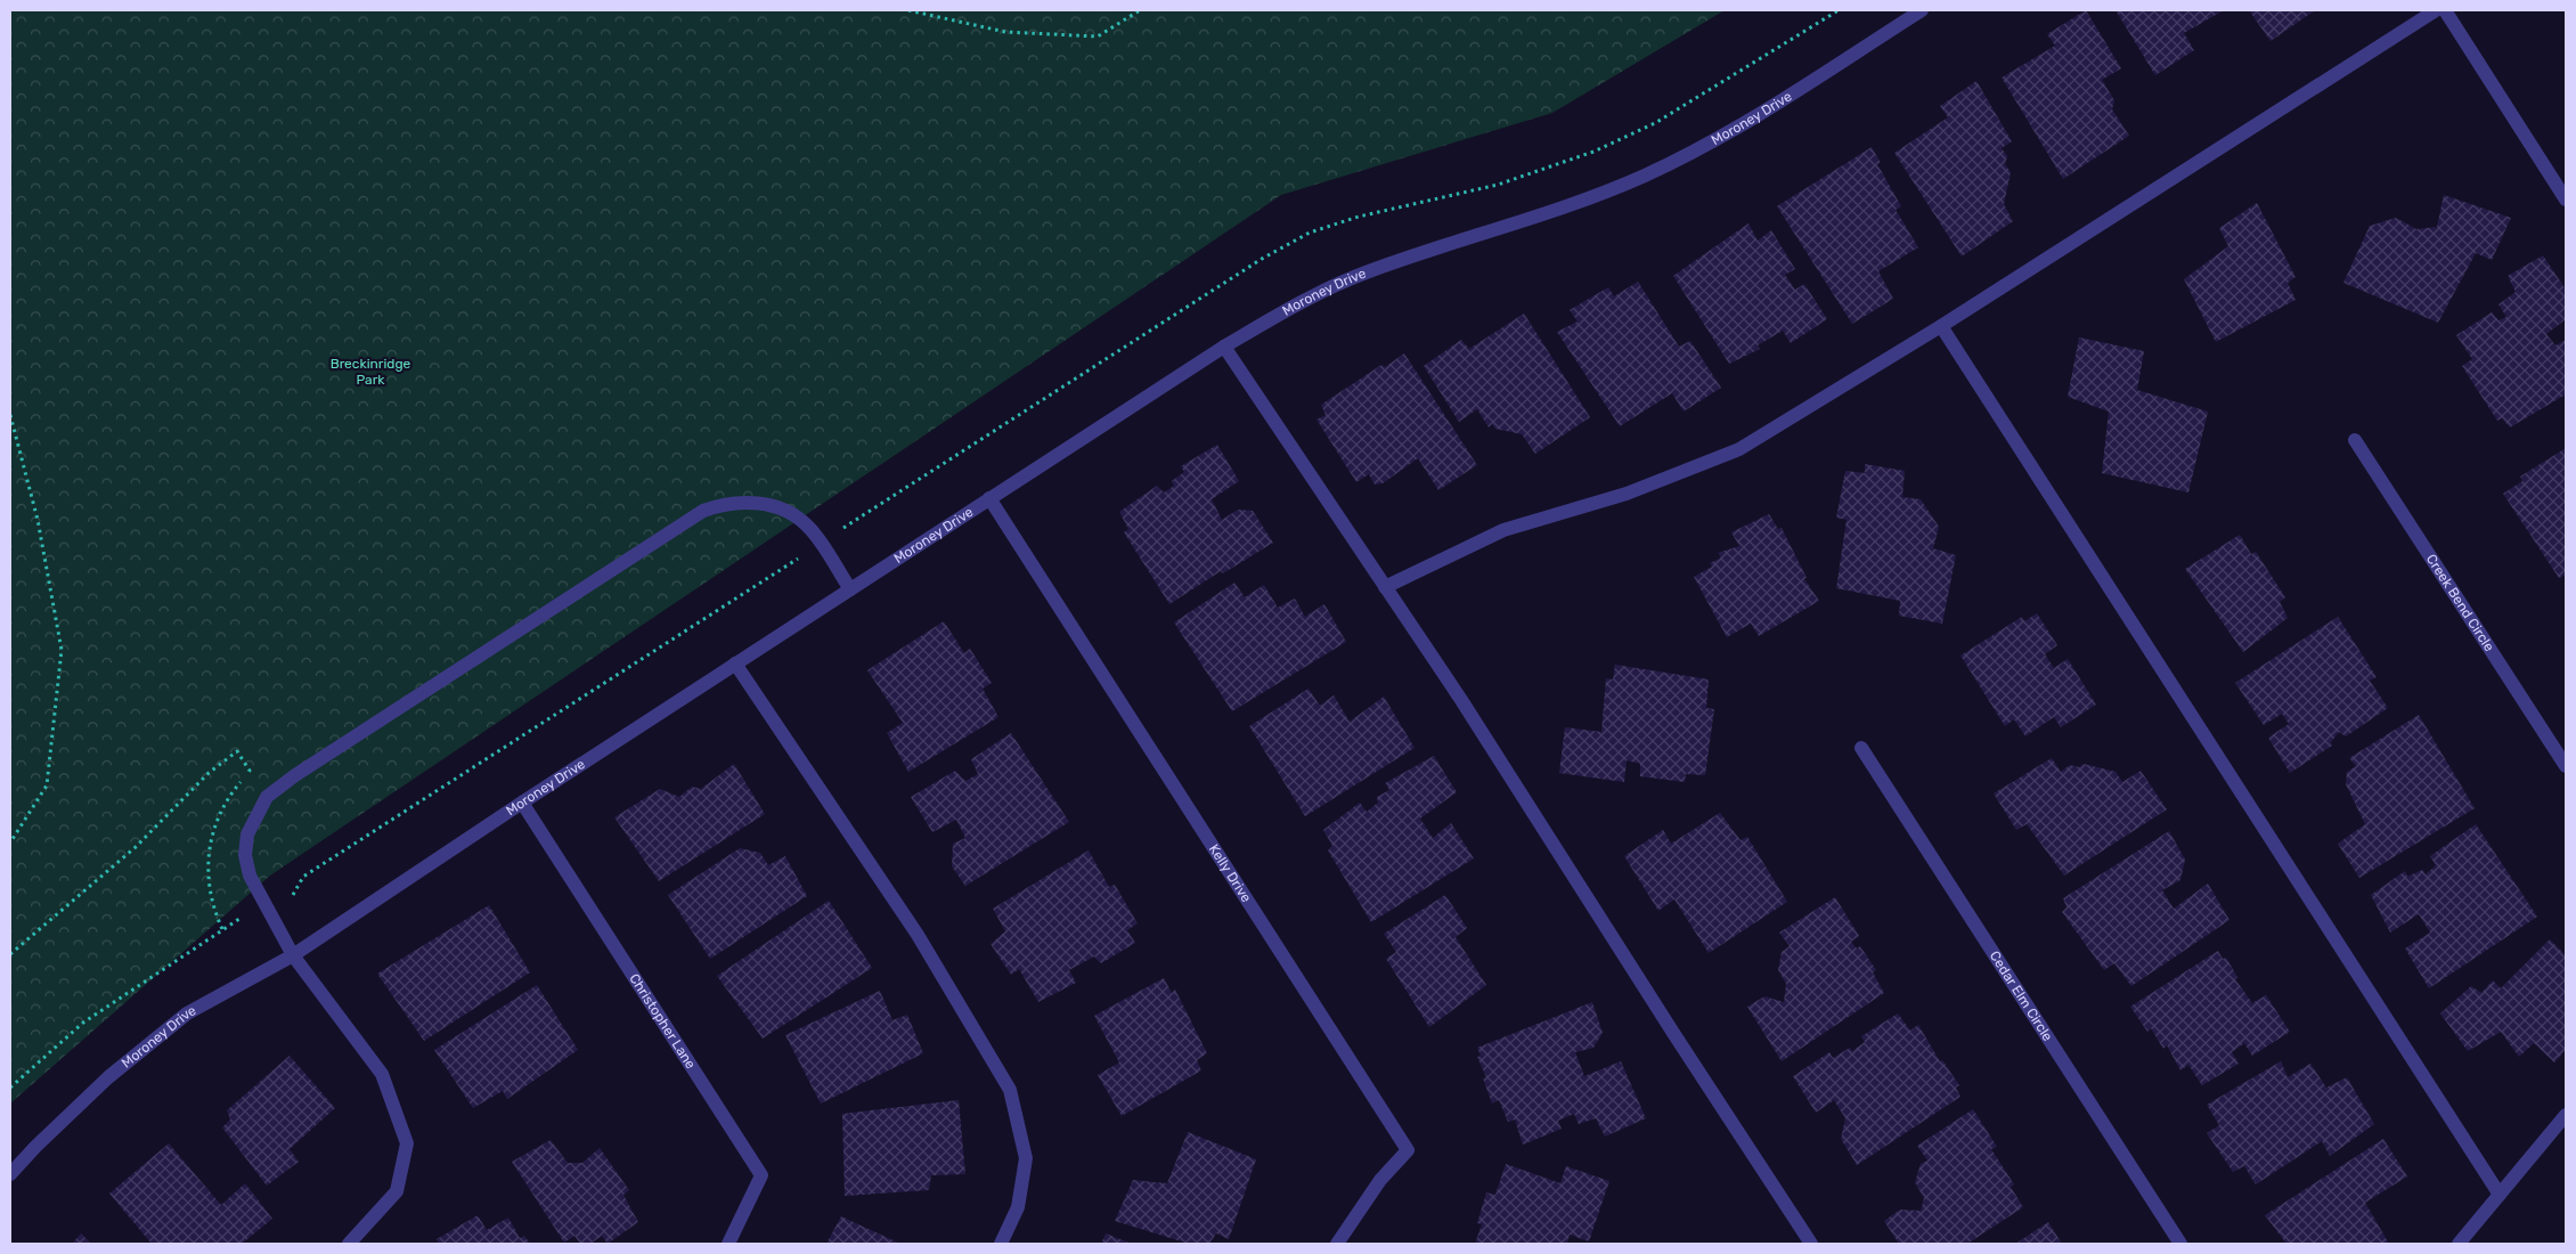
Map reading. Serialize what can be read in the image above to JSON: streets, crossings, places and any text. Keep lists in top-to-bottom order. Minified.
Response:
{"streets":{"street":["Moroney Drive","Creek Bend Circle","Kelly Drive","Cedar Elm Circle","Christopher Lane"]},"crossings":[["Moroney Drive","Kelly Drive"],["Moroney Drive","Christopher Lane"]],"parks":["Breckinridge Park"]}
